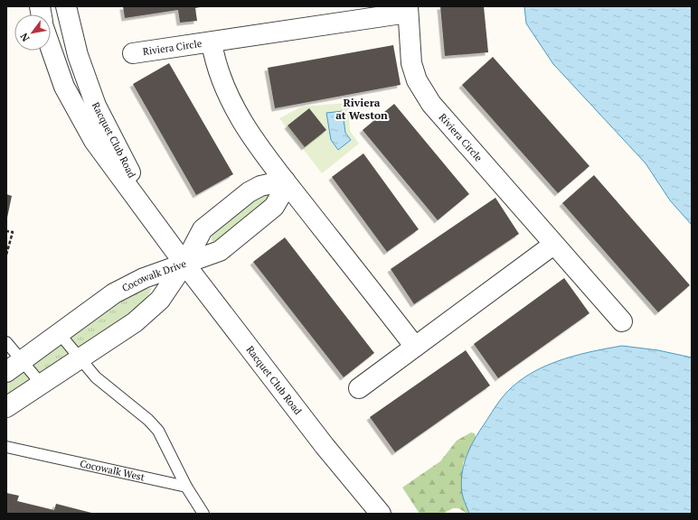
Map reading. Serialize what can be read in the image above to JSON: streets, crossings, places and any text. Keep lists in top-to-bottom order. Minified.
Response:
{"streets":{"street":["Riviera Circle","Racquet Club Road","Cocowalk Drive"],"lane":["Cocowalk West"]},"crossings":[["Racquet Club Road","Cocowalk Drive"]],"districts":["Riviera at Weston"],"north":"bottom left"}
